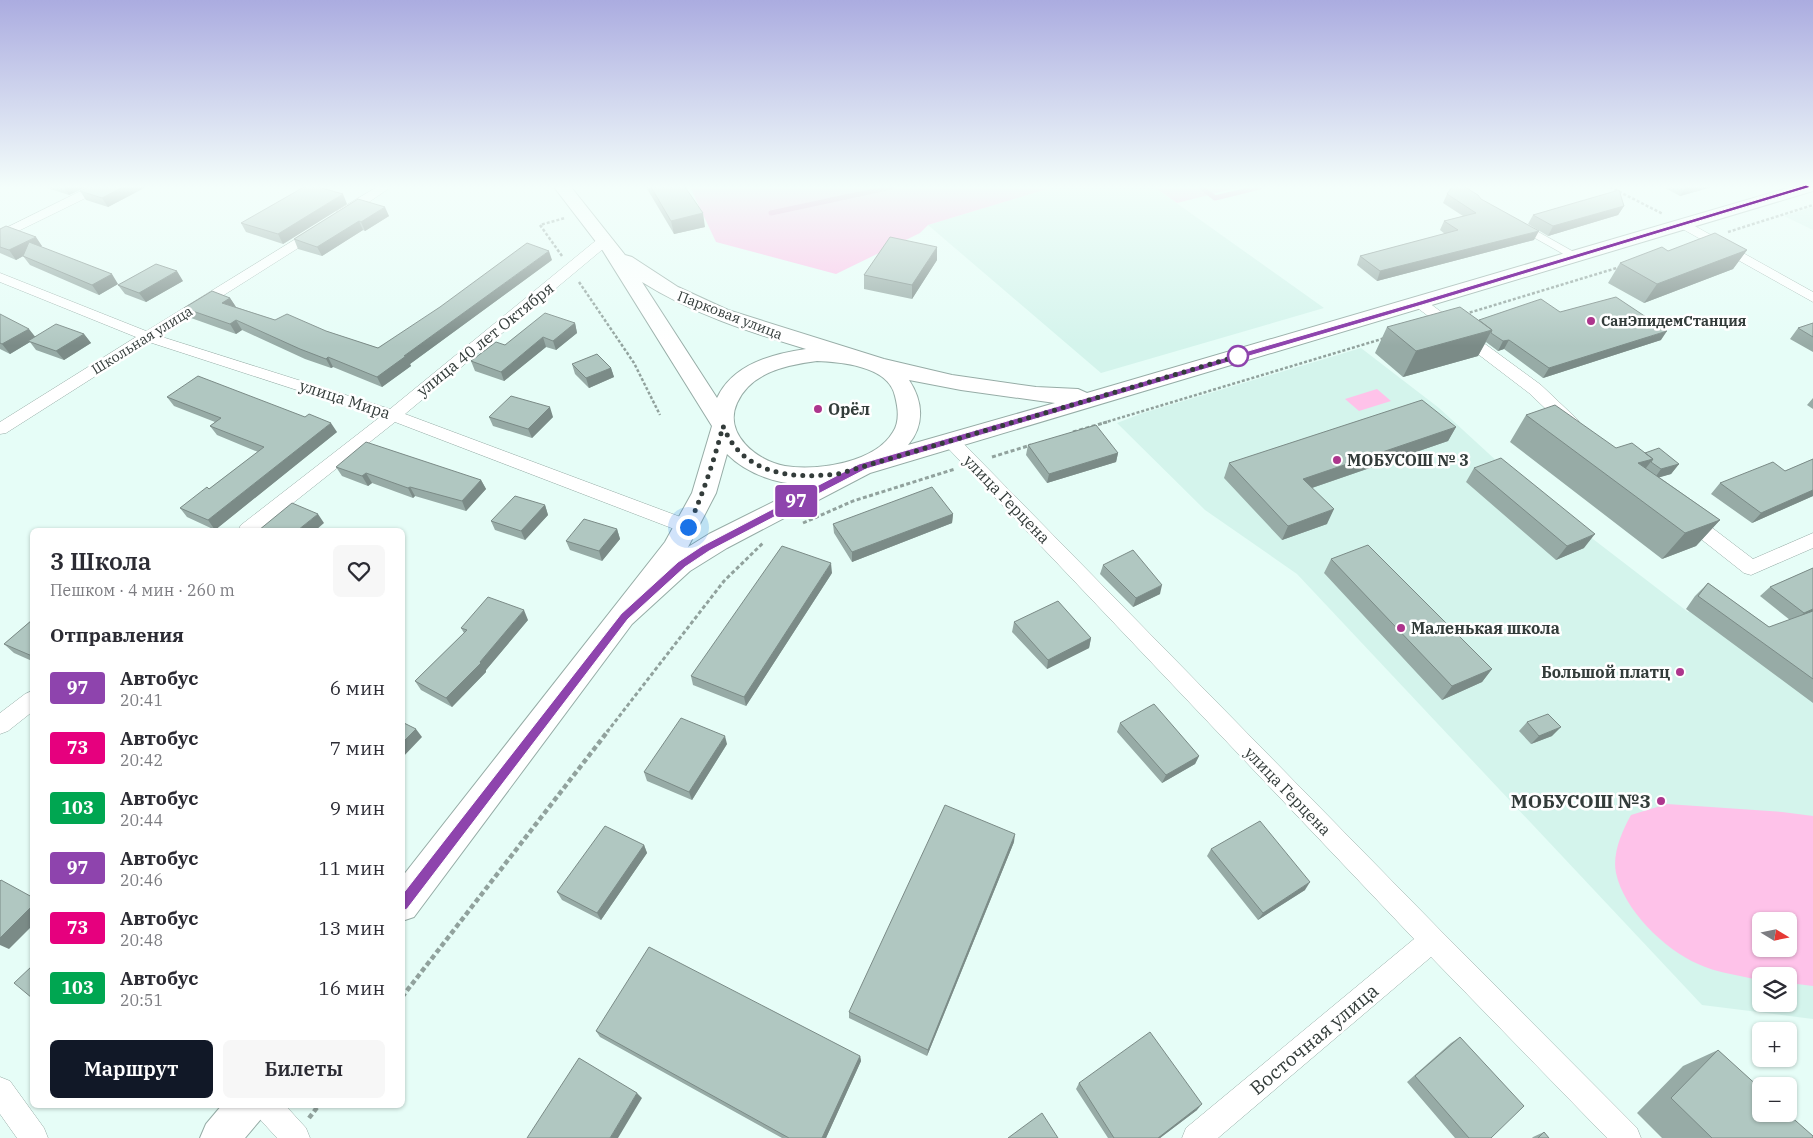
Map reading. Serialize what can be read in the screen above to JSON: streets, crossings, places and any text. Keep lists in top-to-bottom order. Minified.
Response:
{"streets":{"main road":["Парковая улица"],"street":["улица 40 лет Октября","Школьная улица","улица Мира","улица Герцена","Восточная улица"]},"crossings":[["Парковая улица","улица 40 лет Октября"],["улица 40 лет Октября","улица Мира"],["Школьная улица","улица Мира"],["улица Герцена","Восточная улица"]],"places":["СанЭпидемСтанция","Орёл","МОБУСОШ № 3","Маленькая школа","Большой платц","МОБУСОШ №3"],"lines":["bus line 97"],"north":"right","page":{"on_map":"97","heading":[["3 Школа","Пешком · 4 мин · 260 m"],"Отправления"],"list":[{"mark":"97","name":"Автобус","note":"20:41","value":"6 мин"},{"mark":"73","name":"Автобус","note":"20:42","value":"7 мин"},{"mark":"103","name":"Автобус","note":"20:44","value":"9 мин"},{"mark":"97","name":"Автобус","note":"20:46","value":"11 мин"},{"mark":"73","name":"Автобус","note":"20:48","value":"13 мин"},{"mark":"103","name":"Автобус","note":"20:51","value":"16 мин"}],"map_buttons":["+","−"],"buttons":["Маршрут","Билеты"]}}
